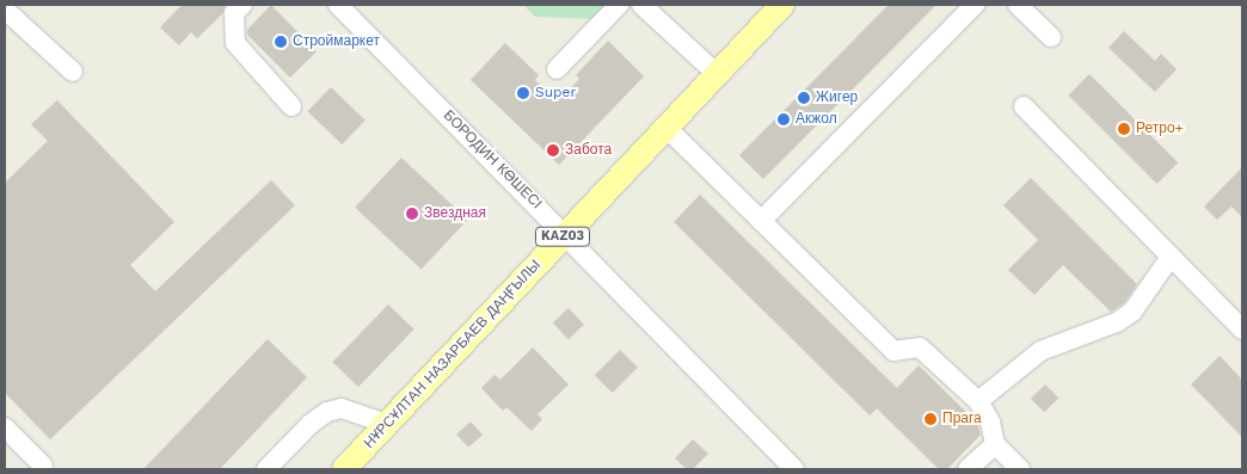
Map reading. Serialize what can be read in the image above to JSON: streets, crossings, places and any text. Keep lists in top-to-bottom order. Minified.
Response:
{"streets":{"main road":["KАZ03","НҰРСҰЛТАН НАЗАРБАЕВ ДАҢҒЫЛЫ"],"street":["БОРОДИН КӨШЕСІ"]},"crossings":[["БОРОДИН КӨШЕСІ","НҰРСҰЛТАН НАЗАРБАЕВ ДАҢҒЫЛЫ"]],"places":["Строймаркет","Super","Жигер","Акжол","Ретро+","Забота","Звездная","Прага"]}
